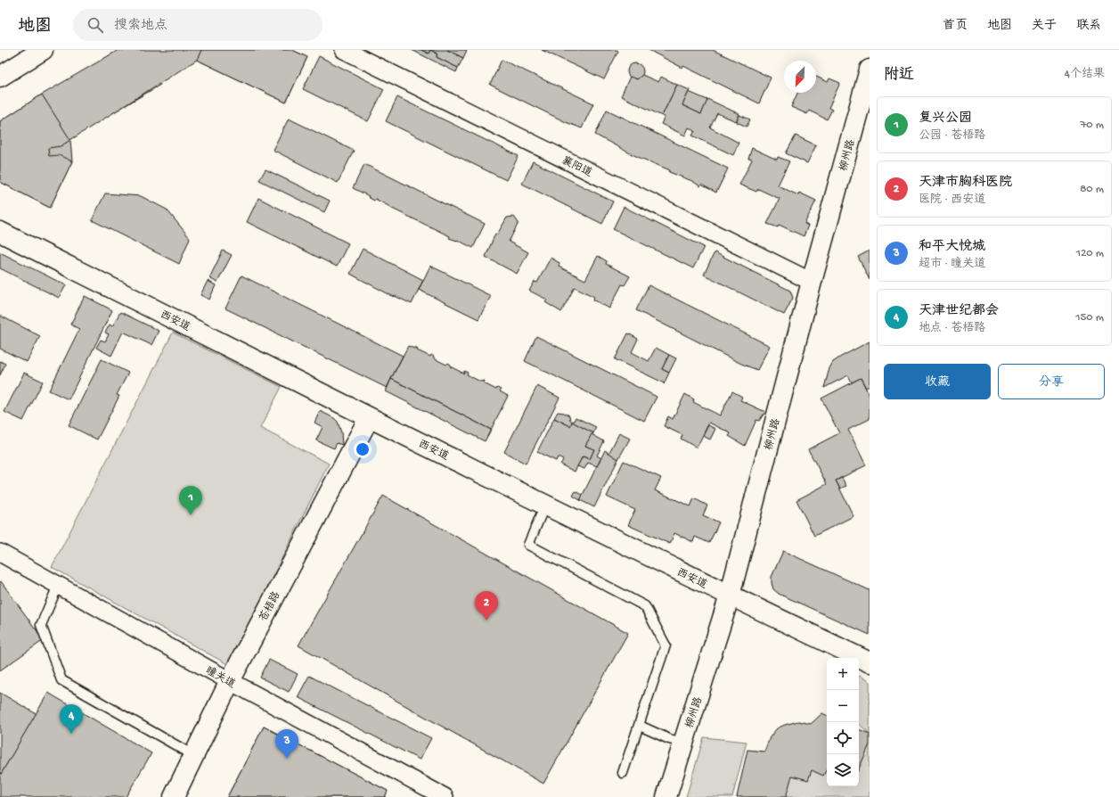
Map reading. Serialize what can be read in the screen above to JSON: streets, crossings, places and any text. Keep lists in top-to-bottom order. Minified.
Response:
{"streets":{"street":["柳州路","襄阳道","西安道","苍梧路","瞳关道"]},"crossings":[["柳州路","襄阳道"],["柳州路","西安道"],["西安道","苍梧路"],["苍梧路","瞳关道"]],"north":"bottom left","page":{"header":"地图","search":"搜索地点","nav":["首页","地图","关于","联系"],"heading":["附近","4个结果"],"list":[{"mark":"1","name":"复兴公园","note":"公园 · 苍梧路","value":"70 m"},{"mark":"2","name":"天津市胸科医院","note":"医院 · 西安道","value":"80 m"},{"mark":"3","name":"和平大悦城","note":"超市 · 瞳关道","value":"120 m"},{"mark":"4","name":"天津世纪都会","note":"地点 · 苍梧路","value":"150 m"}],"buttons":["收藏","分享"],"pins":["1","2","4","3"],"map_buttons":["+","−"]}}
